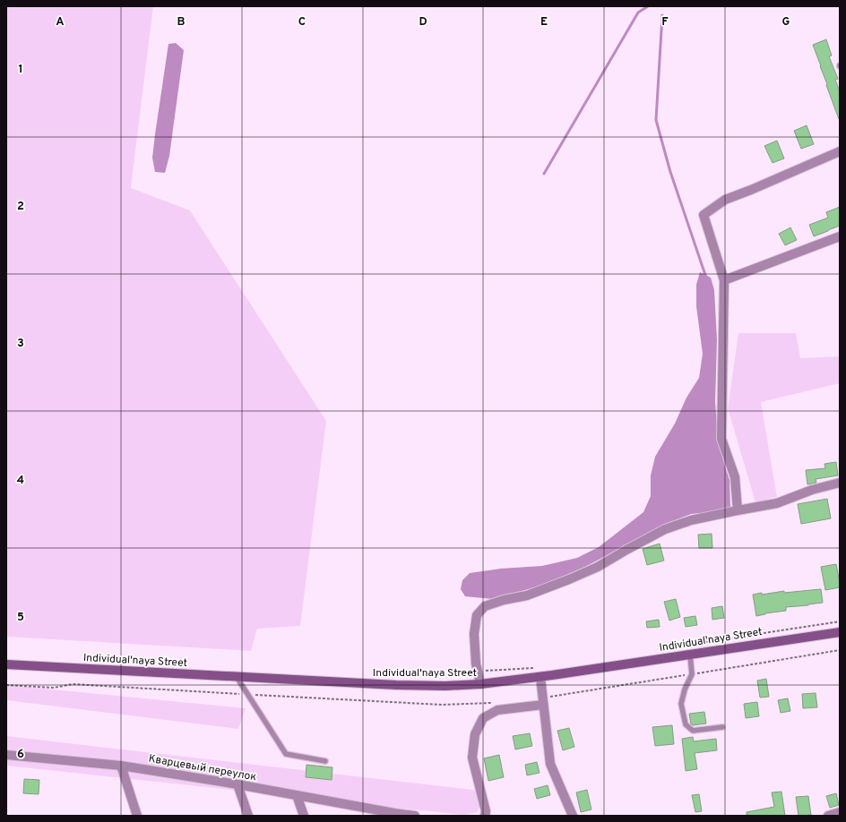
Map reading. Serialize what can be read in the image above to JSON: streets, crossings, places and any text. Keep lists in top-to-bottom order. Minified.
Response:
{"streets":{"main road":["Individual'naya Street"],"street":["Кварцевый переулок"]},"grid":{"columns":["A","B","C","D","E","F","G"],"rows":["1","2","3","4","5","6"]}}
